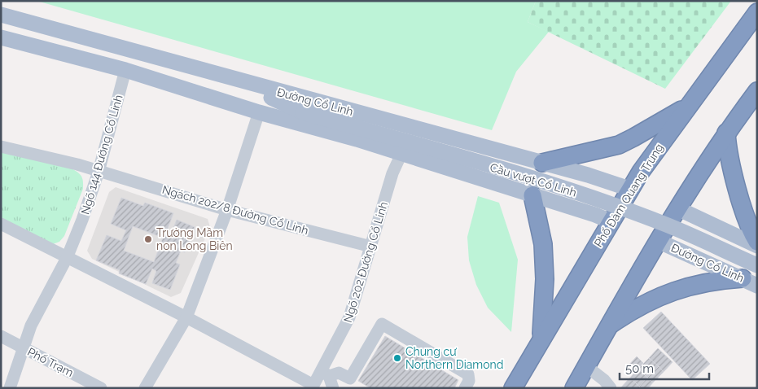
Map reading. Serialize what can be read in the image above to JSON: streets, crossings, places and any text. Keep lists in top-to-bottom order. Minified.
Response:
{"streets":{"highway":["Phố Đàm Quang Trung"],"main road":["Đường Cổ Linh","Cầu vượt Cổ Linh"],"street":["Ngõ 144 Đường Cổ Linh","Ngách 202/8 Đường Cổ Linh","Ngõ 202 Đường Cổ Linh","Phố Trạm"]},"crossings":[["Đường Cổ Linh","Cầu vượt Cổ Linh"],["Đường Cổ Linh","Phố Đàm Quang Trung"],["Ngõ 144 Đường Cổ Linh","Ngách 202/8 Đường Cổ Linh"],["Ngõ 144 Đường Cổ Linh","Phố Trạm"],["Ngách 202/8 Đường Cổ Linh","Ngõ 202 Đường Cổ Linh"]],"places":["Trường Mầm non Long Biên","Chung cư Northern Diamond"],"scale_bar":"50 m"}
